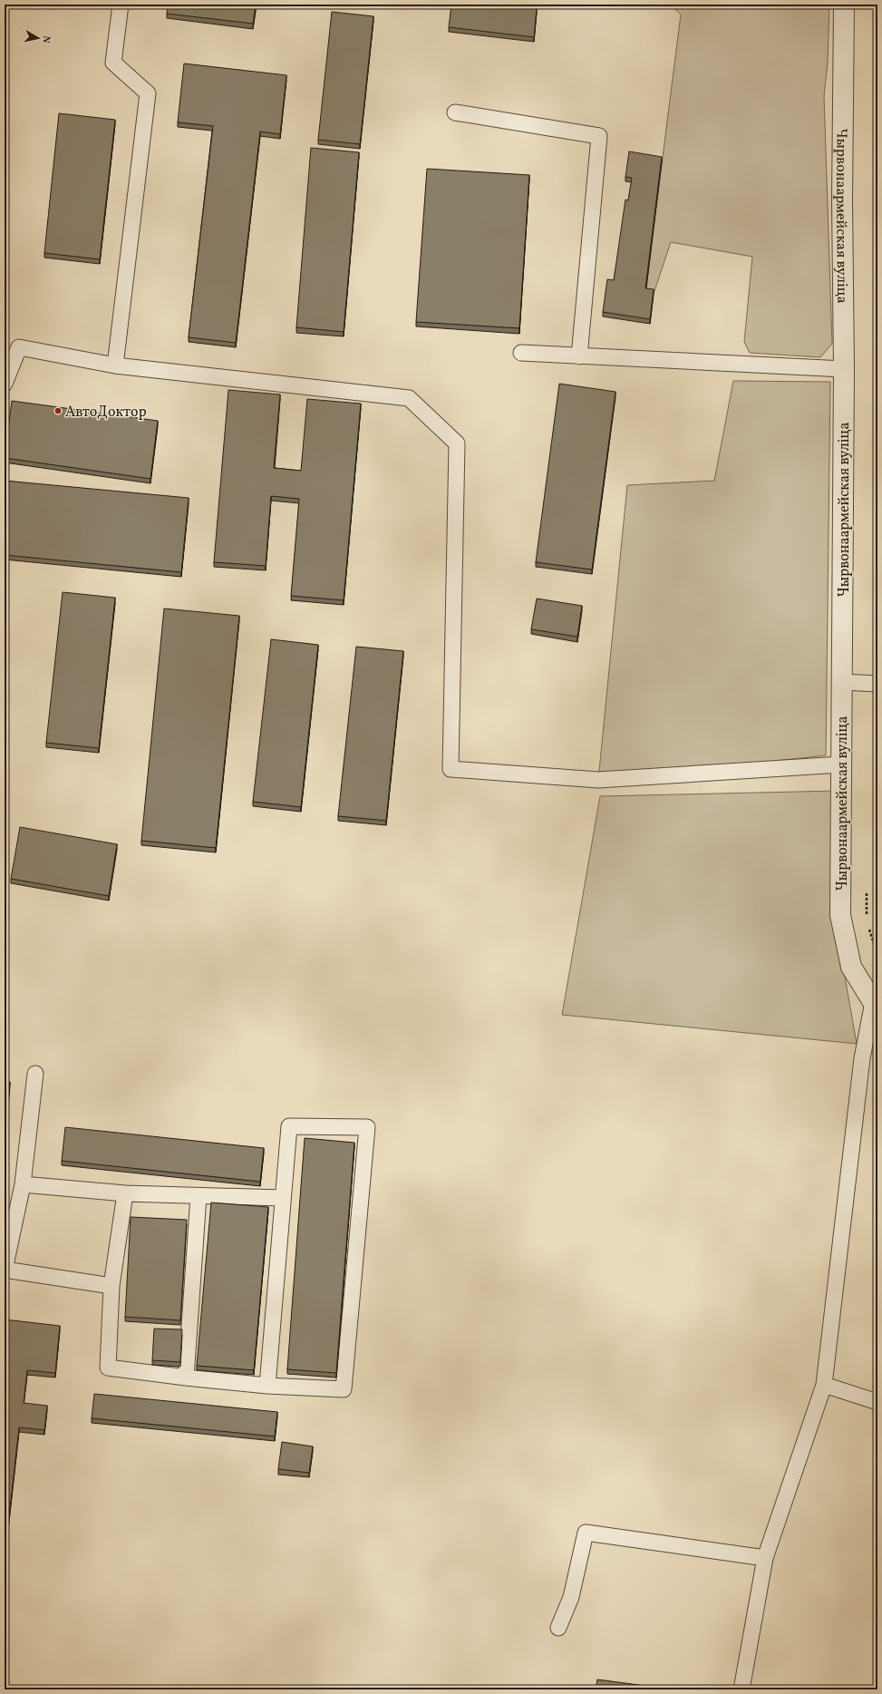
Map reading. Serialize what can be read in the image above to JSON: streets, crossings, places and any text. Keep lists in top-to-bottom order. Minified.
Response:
{"streets":{"street":["Чырвонаармейская вуліца"]},"places":["АвтоДоктор"],"north":"right"}
